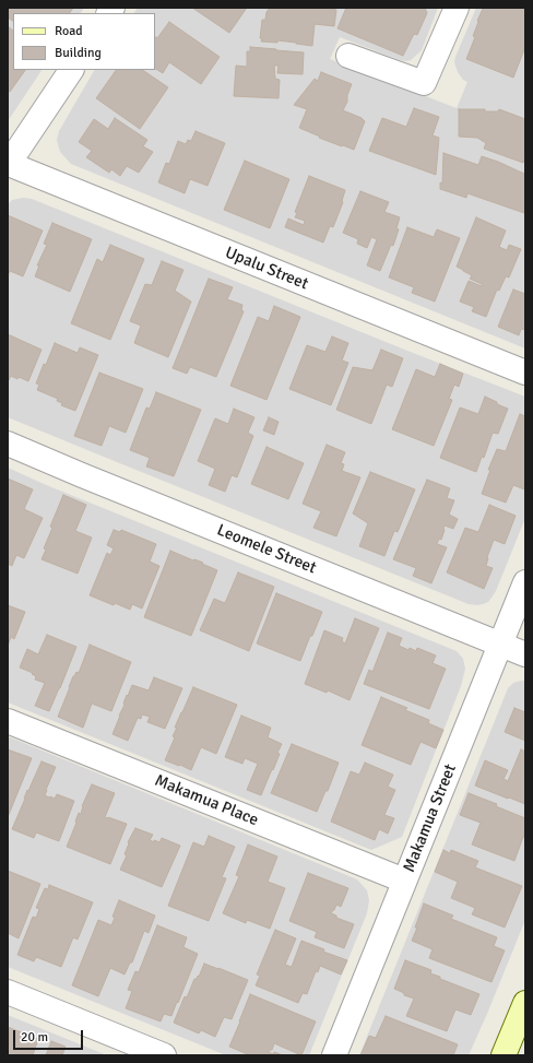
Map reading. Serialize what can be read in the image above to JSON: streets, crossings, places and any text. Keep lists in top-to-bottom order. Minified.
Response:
{"streets":{"street":["Upalu Street","Leomele Street","Makamua Place","Makamua Street"]},"crossings":[["Leomele Street","Makamua Street"],["Makamua Place","Makamua Street"]],"legend":["Road","Building"],"scale_bar":"20 m"}
